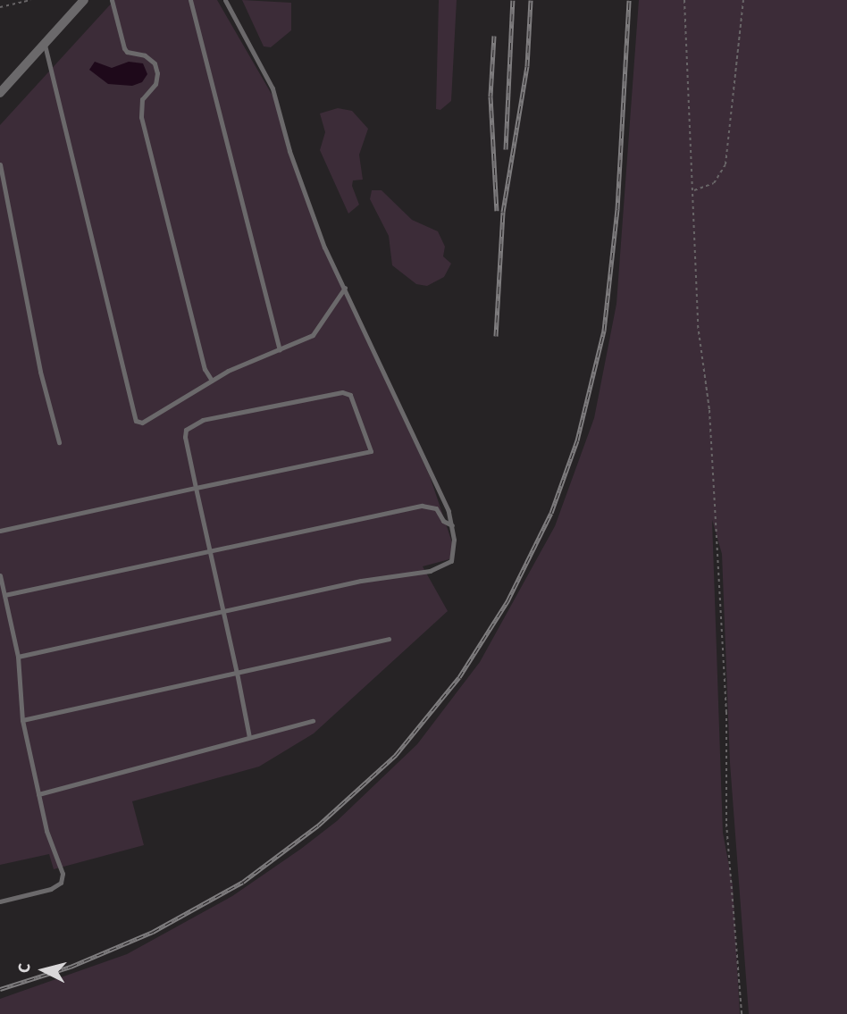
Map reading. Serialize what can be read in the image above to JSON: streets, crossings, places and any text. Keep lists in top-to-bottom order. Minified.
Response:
{"north":"left"}
